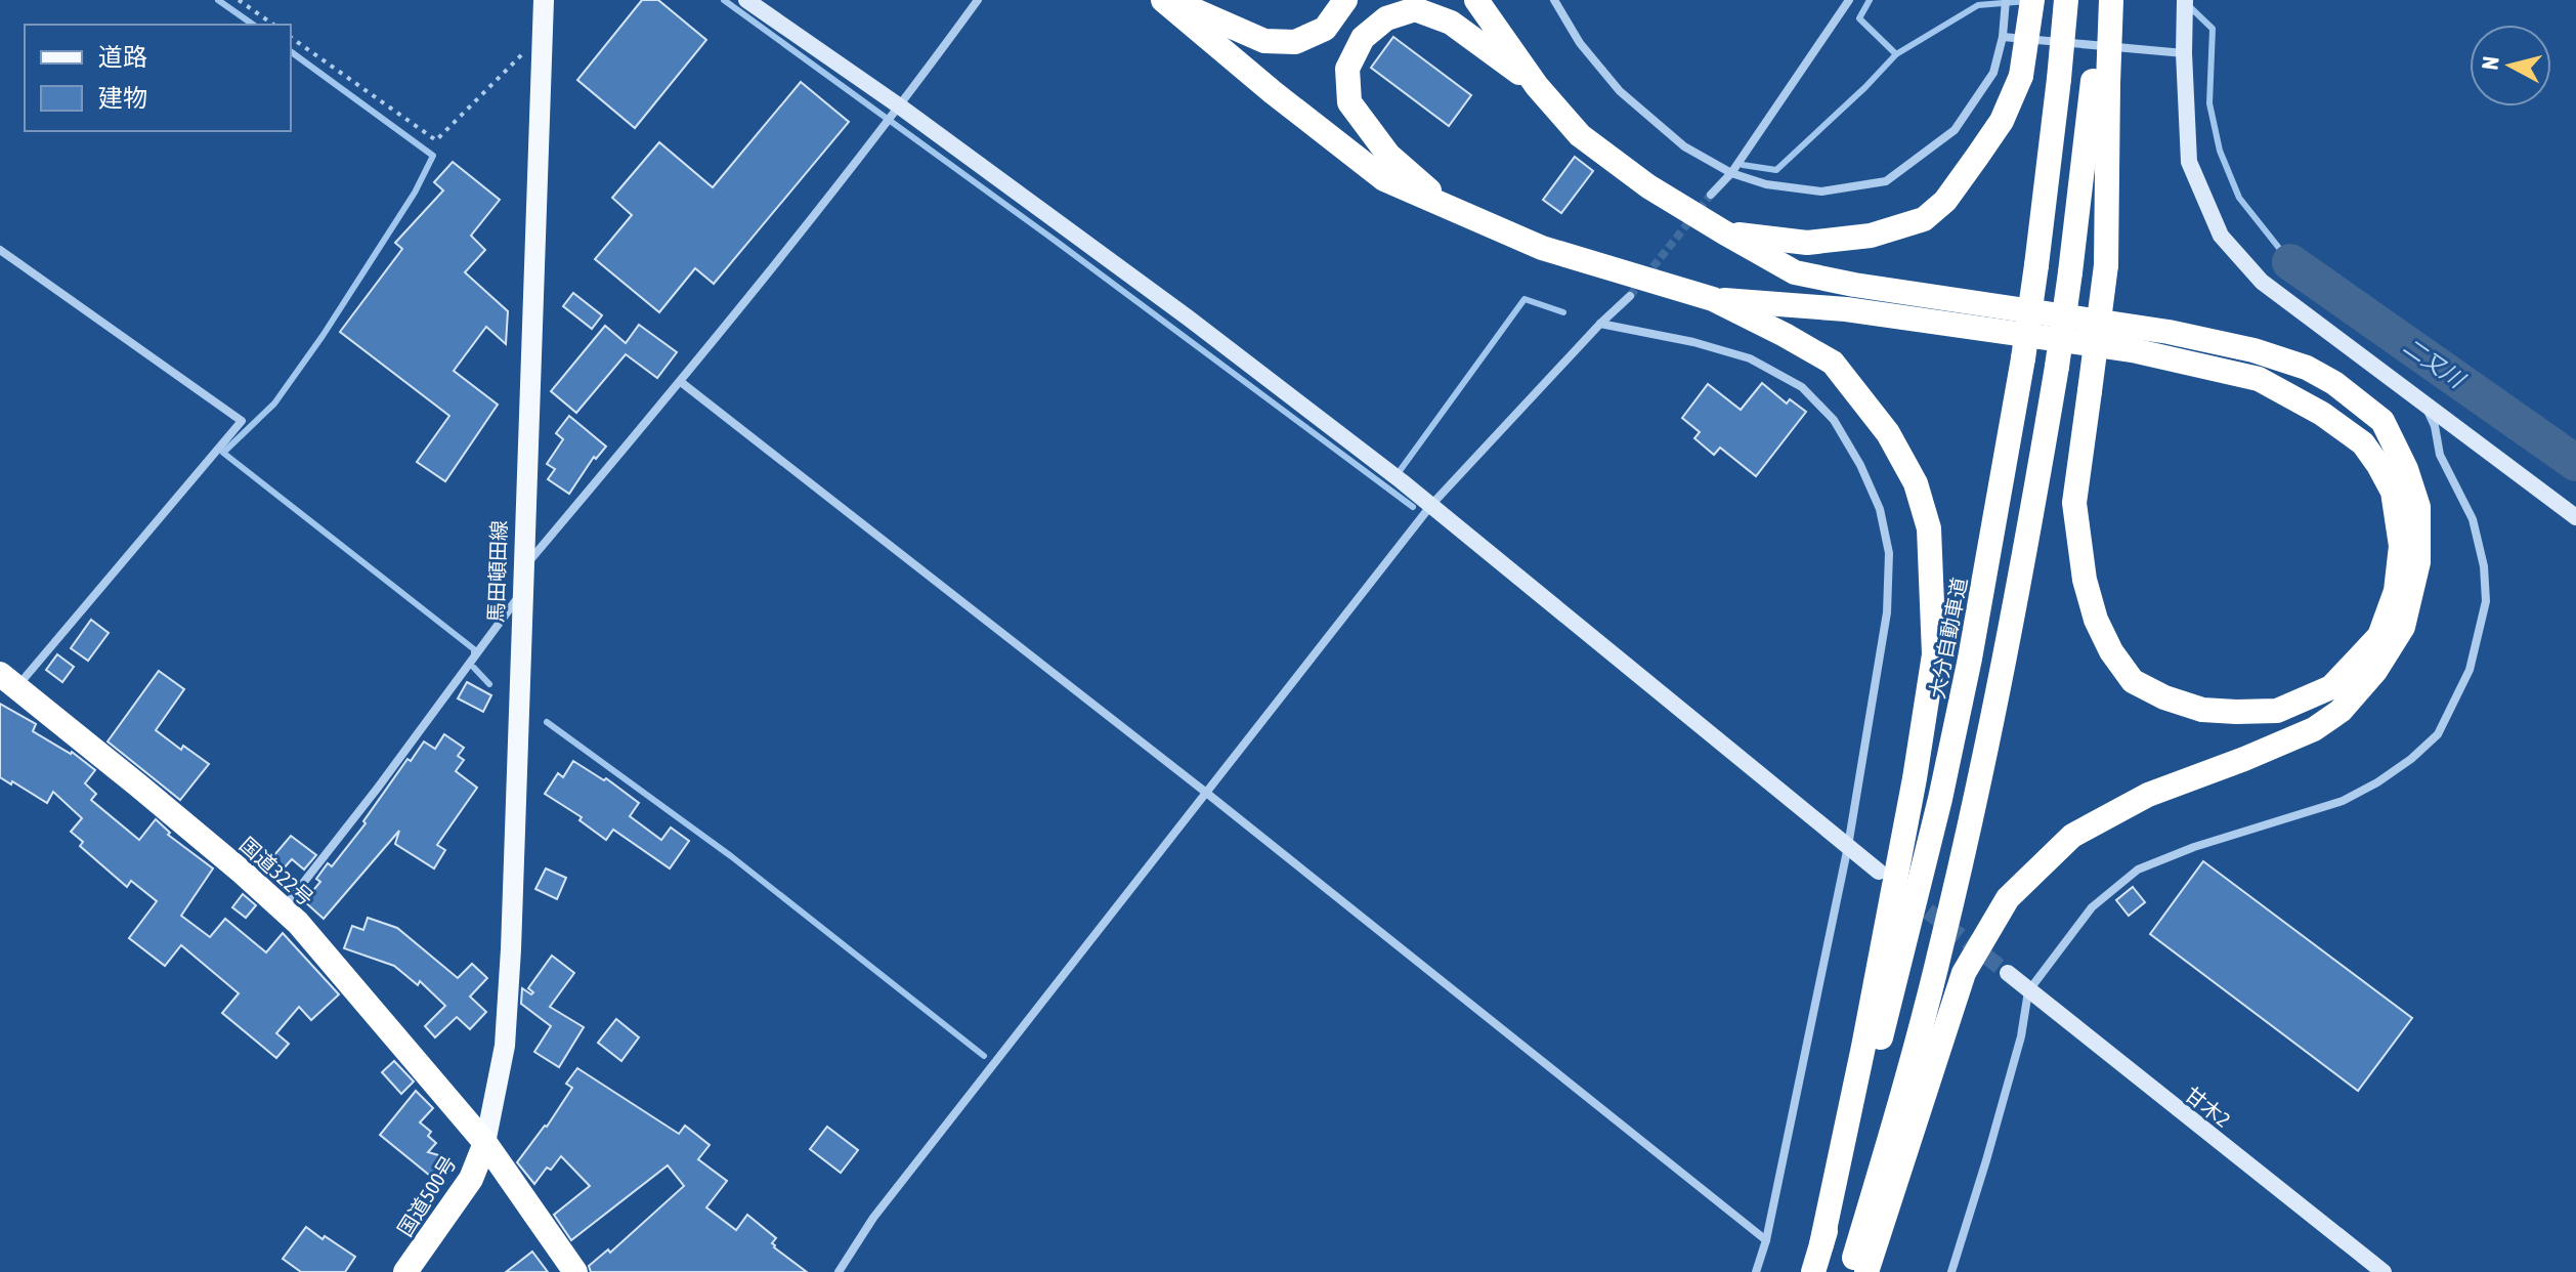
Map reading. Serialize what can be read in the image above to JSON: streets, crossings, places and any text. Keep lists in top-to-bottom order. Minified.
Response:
{"streets":{"highway":["大分自動車道","国道322号","国道500号"],"main road":["馬田頓田線"],"street":["甘木2"]},"crossings":[["馬田頓田線","国道322号"],["馬田頓田線","国道500号"],["国道322号","国道500号"]],"water":["二又川"],"legend":["道路","建物"],"north":"left"}
